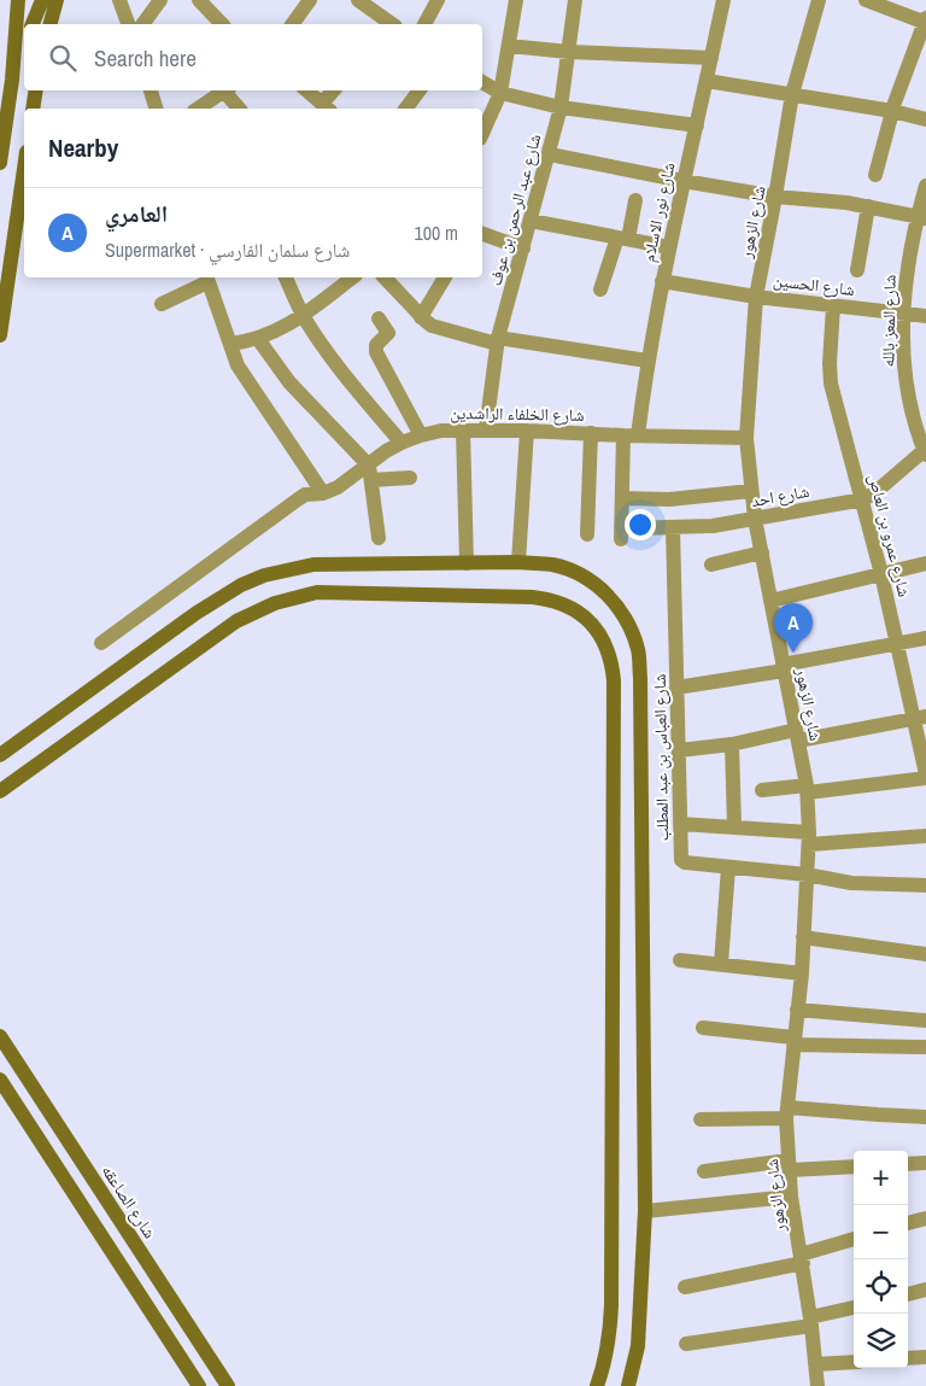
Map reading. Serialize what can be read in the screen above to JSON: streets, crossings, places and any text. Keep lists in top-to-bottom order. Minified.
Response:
{"streets":{"street":["شارع عبد الرحمن بن عوف","شارع نور الاسلام","شارع الزهور","شارع الحسين","شارع المعز بالله","شارع الخلفاء الراشدين","شارع احد","شارع عمرو بن العاص","شارع العباس بن عبد المطلب","شارع الصاعقه"]},"crossings":[["شارع عبد الرحمن بن عوف","شارع الخلفاء الراشدين"],["شارع نور الاسلام","شارع الحسين"],["شارع نور الاسلام","شارع الخلفاء الراشدين"],["شارع نور الاسلام","شارع احد"],["شارع الزهور","شارع الحسين"],["شارع الزهور","شارع الخلفاء الراشدين"],["شارع الزهور","شارع احد"],["شارع الزهور","شارع العباس بن عبد المطلب"],["شارع الحسين","شارع المعز بالله"],["شارع الحسين","شارع عمرو بن العاص"],["شارع المعز بالله","شارع احد"],["شارع احد","شارع عمرو بن العاص"],["شارع احد","شارع العباس بن عبد المطلب"]],"page":{"search":"Search here","heading":"Nearby","list":[{"mark":"A","name":"العامري","note":"Supermarket · شارع سلمان الفارسي","value":"100 m"}],"pins":"A","map_buttons":["+","−"]}}
